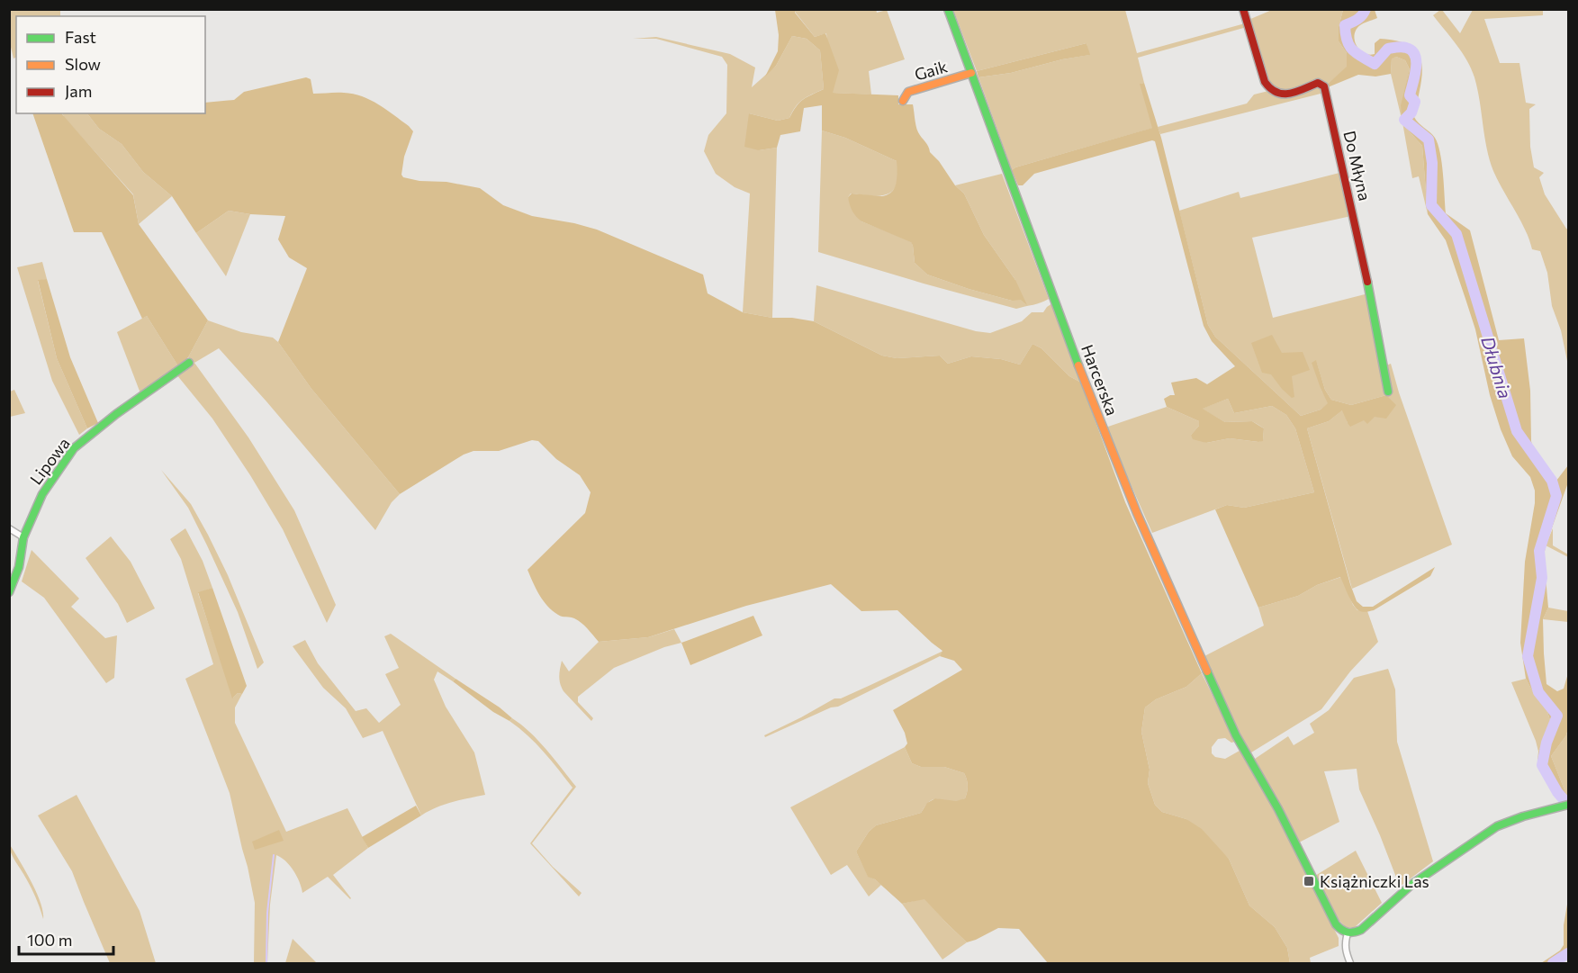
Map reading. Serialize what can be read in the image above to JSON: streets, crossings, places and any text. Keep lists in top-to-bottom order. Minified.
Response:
{"streets":{"street":["Gaik","Do Młyna","Harcerska","Lipowa"]},"crossings":[["Gaik","Harcerska"]],"water":["Dłubnia"],"places":{"transit":["Książniczki Las"]},"legend":["Fast","Slow","Jam"],"scale_bar":"100 m"}
